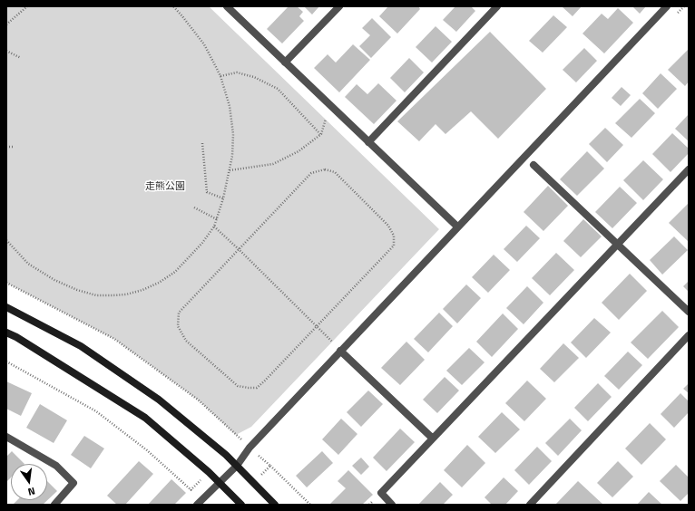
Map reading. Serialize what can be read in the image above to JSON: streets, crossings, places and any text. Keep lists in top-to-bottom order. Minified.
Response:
{"parks":["走熊公園"],"north":"bottom"}
